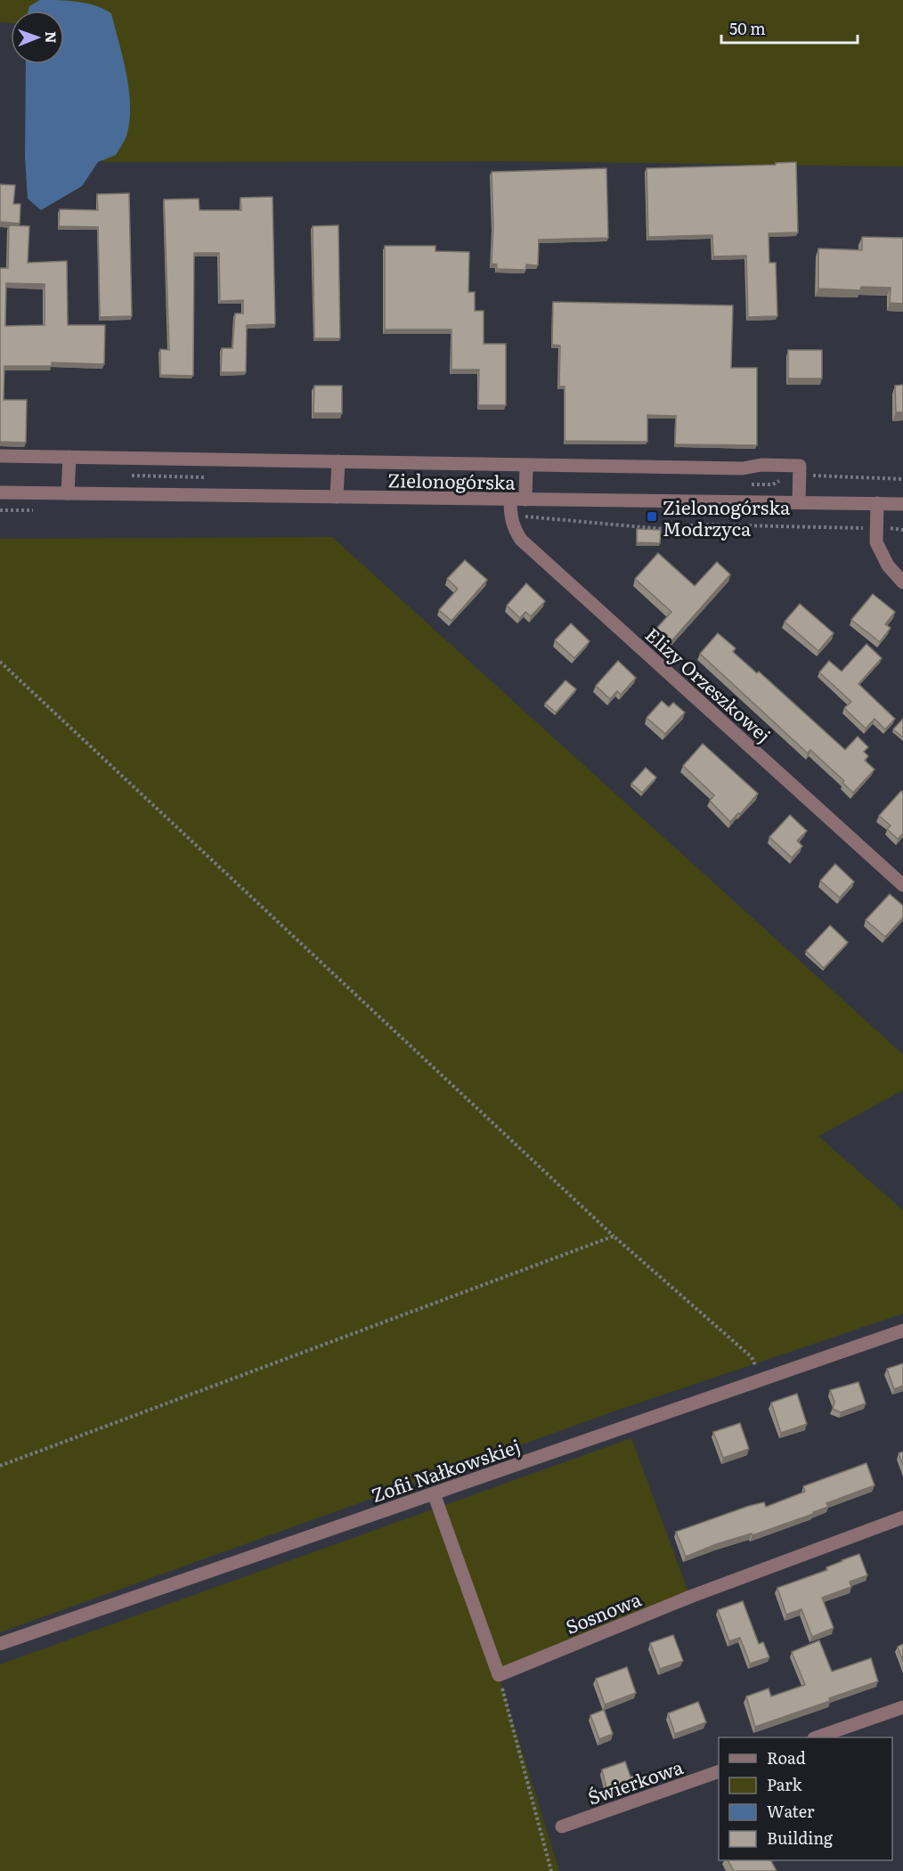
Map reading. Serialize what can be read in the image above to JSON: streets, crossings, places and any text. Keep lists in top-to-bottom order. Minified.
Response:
{"streets":{"street":["Zielonogórska","Elizy Orzeszkowej","Zofii Nałkowskiej","Sosnowa","Świerkowa"]},"crossings":[["Zielonogórska","Elizy Orzeszkowej"]],"places":{"transit":["Zielonogórska Modrzyca"]},"legend":["Road","Park","Water","Building"],"scale_bar":"50 m","north":"right"}
